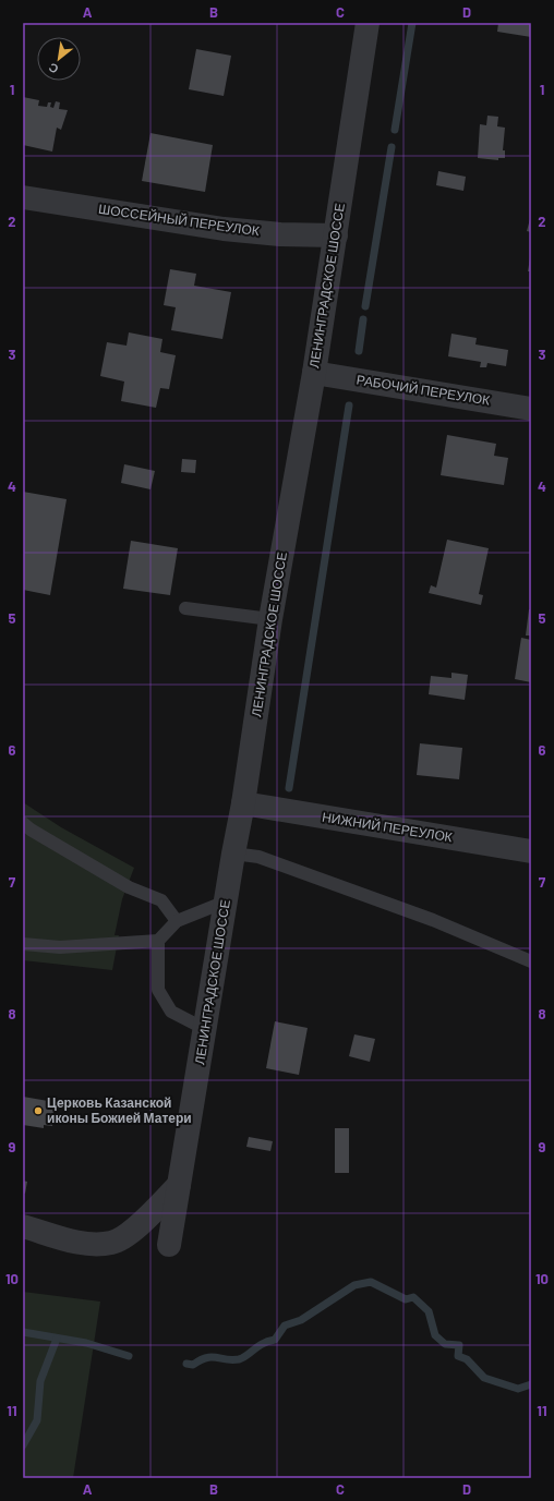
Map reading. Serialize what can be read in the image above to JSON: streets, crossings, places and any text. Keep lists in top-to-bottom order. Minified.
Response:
{"streets":{"street":["ШОССЕЙНЫЙ ПЕРЕУЛОК","ЛЕНИНГРАДСКОЕ ШОССЕ","РАБОЧИЙ ПЕРЕУЛОК","НИЖНИЙ ПЕРЕУЛОК"]},"crossings":[["ШОССЕЙНЫЙ ПЕРЕУЛОК","ЛЕНИНГРАДСКОЕ ШОССЕ"],["ЛЕНИНГРАДСКОЕ ШОССЕ","РАБОЧИЙ ПЕРЕУЛОК"],["ЛЕНИНГРАДСКОЕ ШОССЕ","НИЖНИЙ ПЕРЕУЛОК"]],"places":["Церковь Казанской иконы Божией Матери"],"north":"bottom left","grid":{"columns":["A","B","C","D"],"rows":["1","2","3","4","5","6","7","8","9","10","11"]}}
